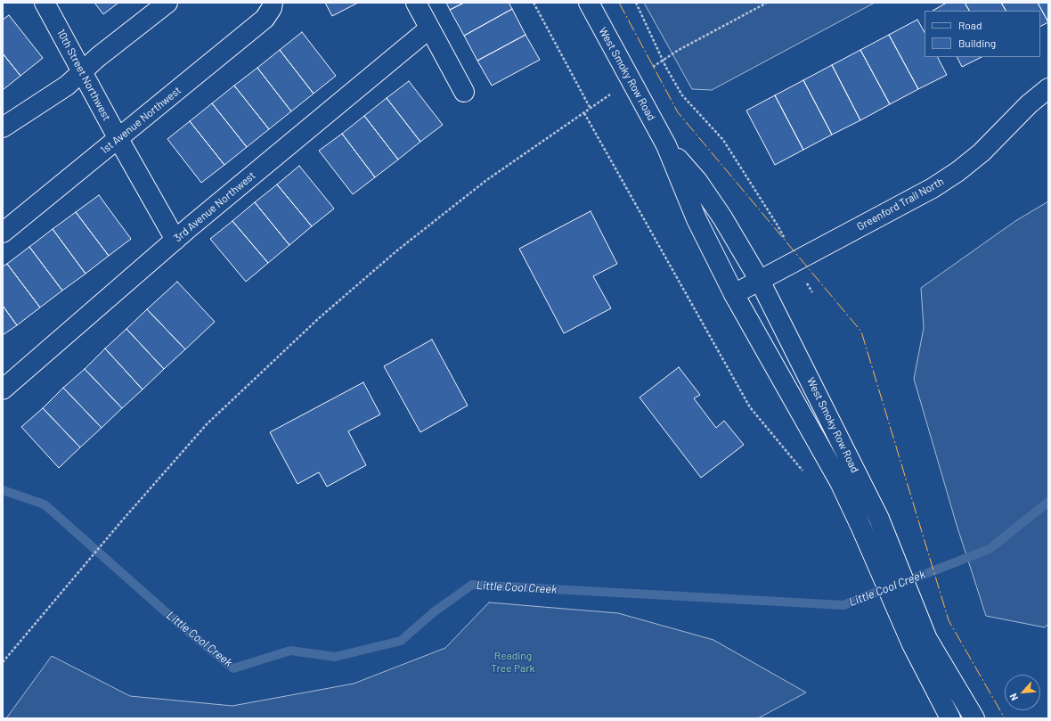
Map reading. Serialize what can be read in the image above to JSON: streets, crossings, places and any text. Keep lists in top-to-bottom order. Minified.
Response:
{"streets":{"street":["West Smoky Row Road","10th Street Northwest","1st Avenue Northwest","Greenford Trail North","3rd Avenue Northwest"]},"crossings":[["West Smoky Row Road","Greenford Trail North"],["10th Street Northwest","1st Avenue Northwest"],["10th Street Northwest","3rd Avenue Northwest"]],"water":["Little Cool Creek"],"parks":["Reading Tree Park"],"legend":["Road","Building"],"north":"bottom left"}
